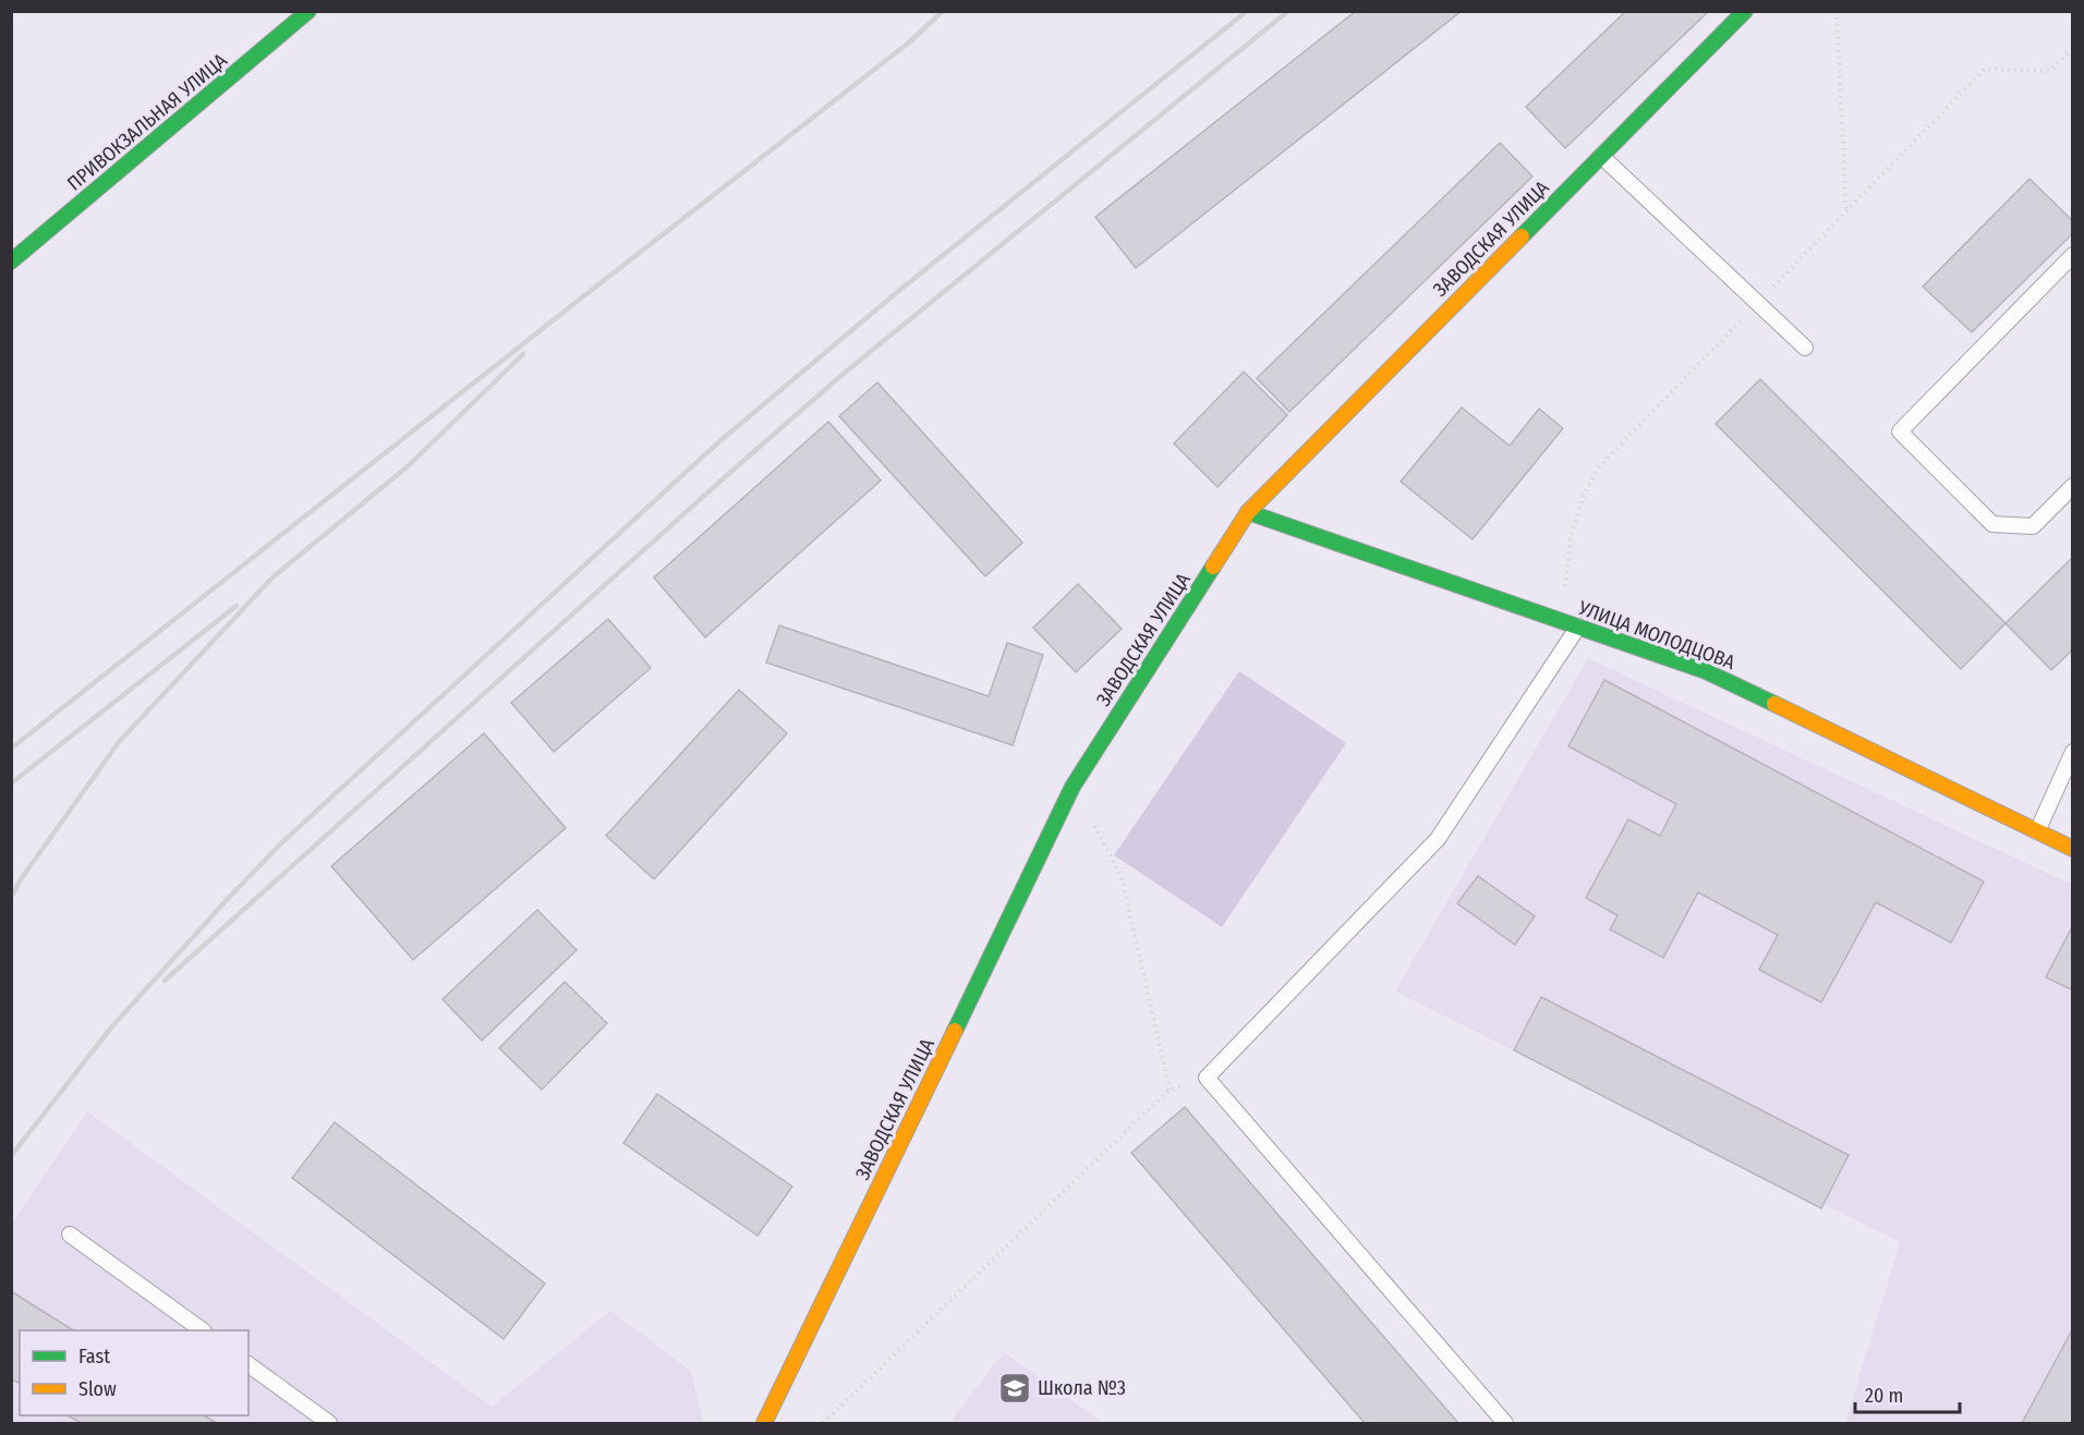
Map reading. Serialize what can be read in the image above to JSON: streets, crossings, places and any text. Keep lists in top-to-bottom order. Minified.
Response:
{"streets":{"street":["ПРИВОКЗАЛЬНАЯ УЛИЦА","ЗАВОДСКАЯ УЛИЦА","УЛИЦА МОЛОДЦОВА"]},"crossings":[["ЗАВОДСКАЯ УЛИЦА","УЛИЦА МОЛОДЦОВА"]],"places":{"school or university":["Школа №3"]},"legend":["Fast","Slow"],"scale_bar":"20 m"}
